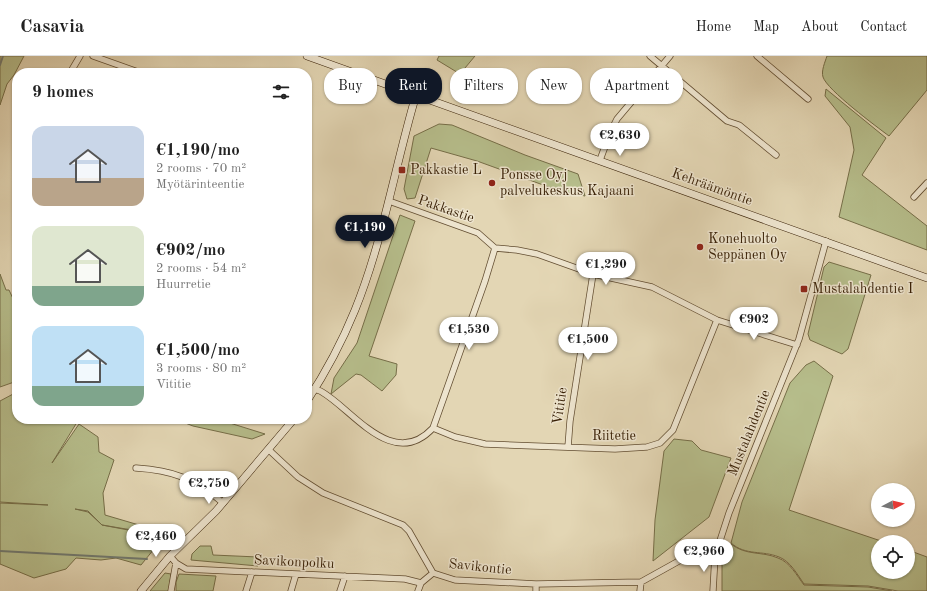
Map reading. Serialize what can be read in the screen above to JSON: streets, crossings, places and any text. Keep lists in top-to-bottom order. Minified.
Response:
{"streets":{"street":["Kehräämöntie","Pakkastie","Vititie","Mustalahdentie","Riitetie","Savikonpolku","Savikontie"]},"crossings":[["Kehräämöntie","Mustalahdentie"],["Vititie","Riitetie"]],"places":{"transit":["Pakkastie L","Mustalahdentie I"],"other":["Ponsse Oyj palvelukeskus Kajaani","Konehuolto Seppänen Oy"]},"north":"right","page":{"header":"Casavia","nav":["Home","Map","About","Contact"],"chip":["Buy","Rent","Filters","New","Apartment"],"heading":"9 homes","list":[{"name":"€1,190/mo","note":"2 rooms · 70 m² · Myötärinteentie"},{"name":"€902/mo","note":"2 rooms · 54 m² · Huurretie"},{"name":"€1,500/mo","note":"3 rooms · 80 m² · Vititie"}],"price":["€2,630","€1,190","€1,290","€902","€1,530","€1,500","€2,750","€2,460","€2,960"]}}
